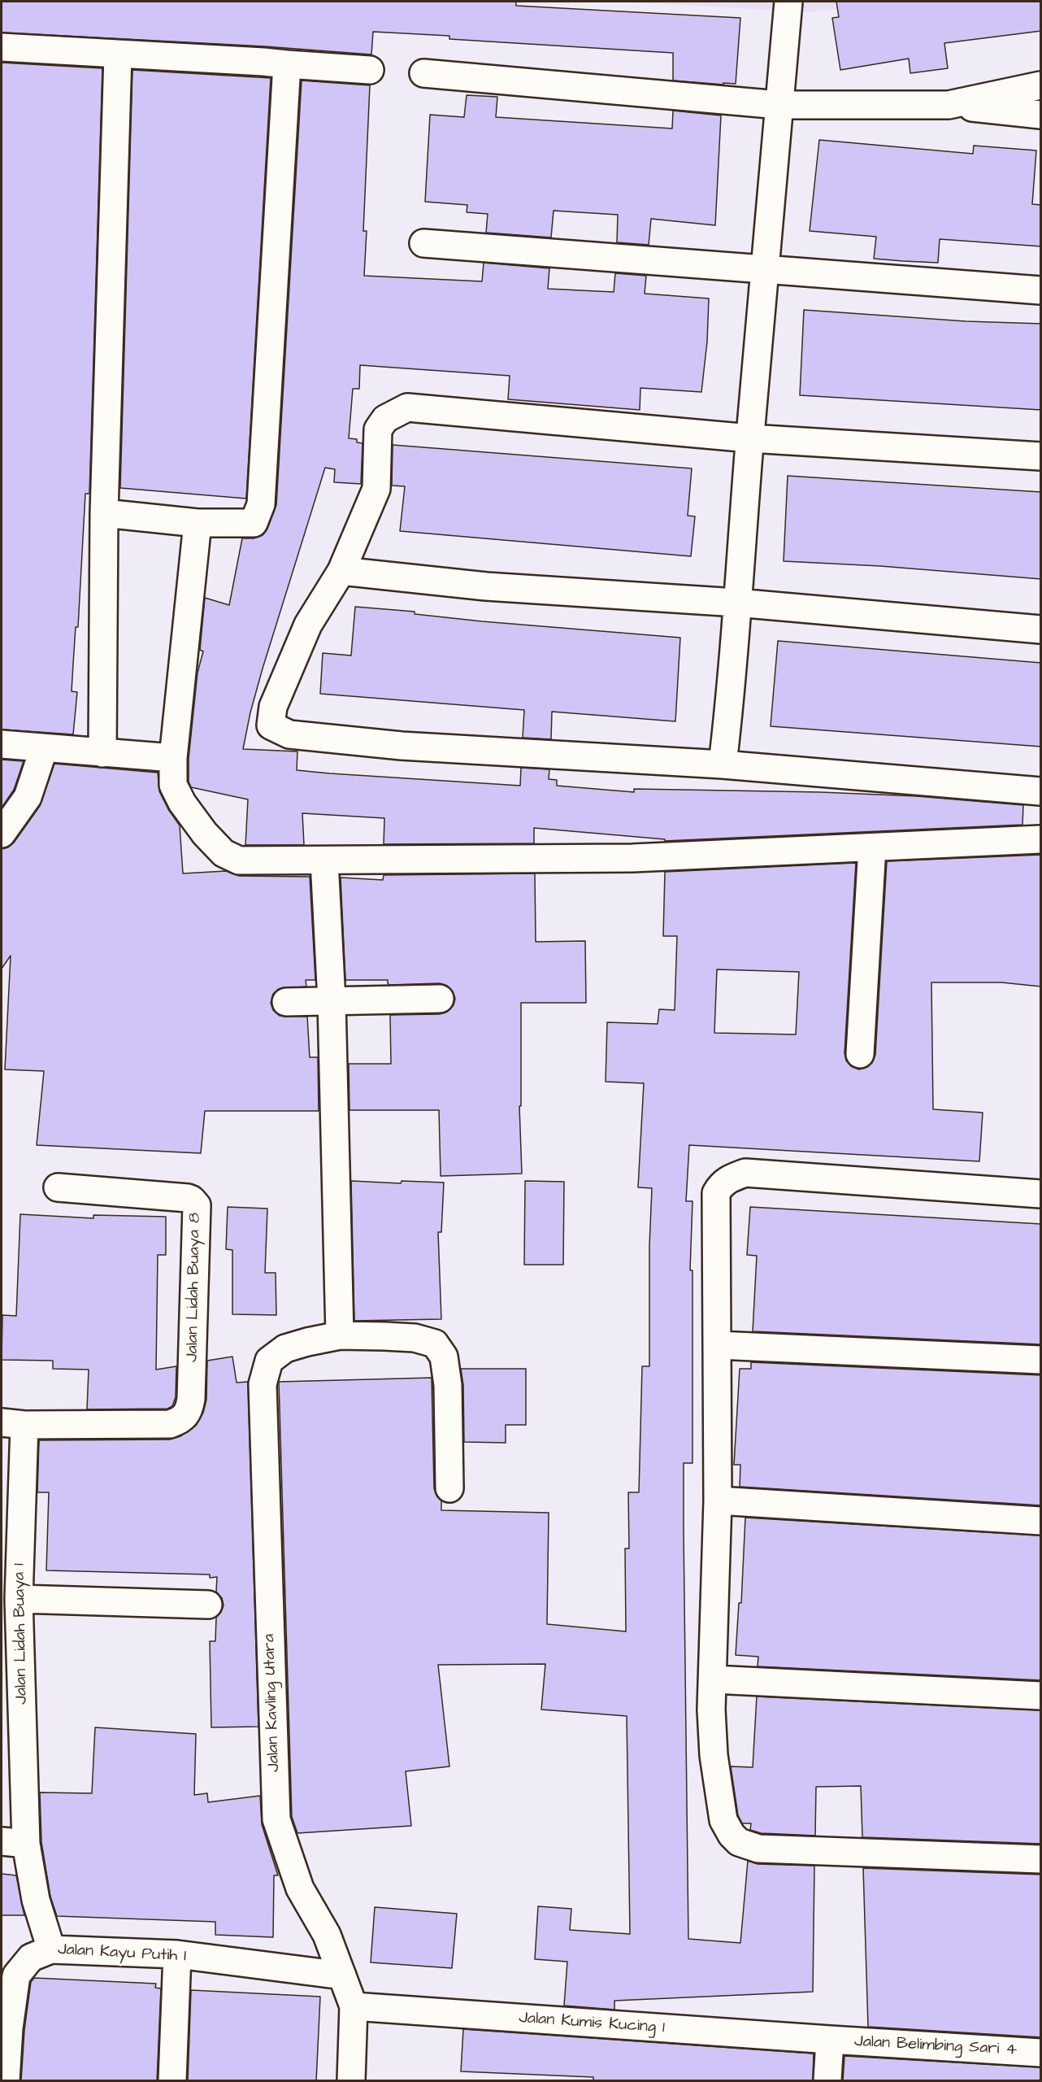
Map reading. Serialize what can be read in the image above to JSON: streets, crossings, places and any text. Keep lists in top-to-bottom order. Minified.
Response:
{"streets":{"street":["Jalan Lidah Buaya 8","Jalan Lidah Buaya 1","Jalan Kavling Utara","Jalan Kayu Putih I","Jalan Kumis Kucing 1","Jalan Belimbing Sari 4"]},"crossings":[["Jalan Lidah Buaya 8","Jalan Lidah Buaya 1"],["Jalan Lidah Buaya 1","Jalan Kayu Putih I"],["Jalan Kavling Utara","Jalan Kayu Putih I"],["Jalan Kavling Utara","Jalan Kumis Kucing 1"],["Jalan Kumis Kucing 1","Jalan Belimbing Sari 4"]]}
